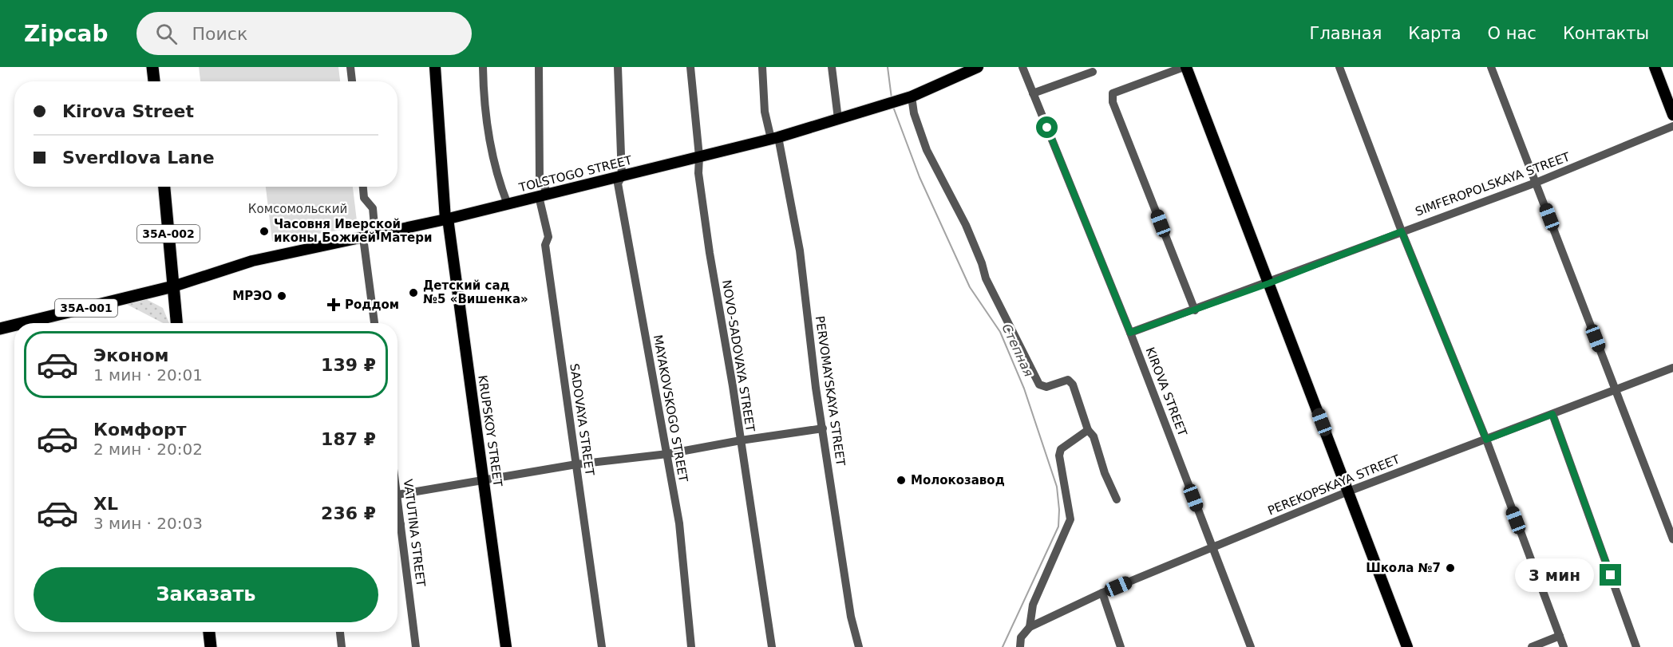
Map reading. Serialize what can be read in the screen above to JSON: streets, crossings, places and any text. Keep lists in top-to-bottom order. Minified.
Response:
{"streets":{"highway":["35А-002","35А-001"],"main road":["TOLSTOGO STREET","KRUPSKOY STREET"],"street":["SIMFEROPOLSKAYA STREET","NOVO-SADOVAYA STREET","PERVOMAYSKAYA STREET","KIROVA STREET","MAYAKOVSKOGO STREET","SADOVAYA STREET","PEREKOPSKAYA STREET","VATUTINA STREET"]},"crossings":[["TOLSTOGO STREET","35А-002"],["TOLSTOGO STREET","35А-001"],["TOLSTOGO STREET","NOVO-SADOVAYA STREET"],["TOLSTOGO STREET","PERVOMAYSKAYA STREET"],["TOLSTOGO STREET","MAYAKOVSKOGO STREET"],["TOLSTOGO STREET","SADOVAYA STREET"],["TOLSTOGO STREET","KRUPSKOY STREET"],["SIMFEROPOLSKAYA STREET","KIROVA STREET"],["35А-002","35А-001"],["KIROVA STREET","PEREKOPSKAYA STREET"]],"water":["Степная"],"parks":["Комсомольский"],"places":{"other":["Часовня Иверской иконы Божией Матери","Детский сад №5 «Вишенка»","МРЭО","Молокозавод","Школа №7"],"health":["Роддом"]},"page":{"header":"Zipcab","search":"Поиск","nav":["Главная","Карта","О нас","Контакты"],"banner":["Kirova Street","Sverdlova Lane"],"list":[{"name":"Эконом","note":"1 мин · 20:01","value":"139 ₽"},{"name":"Комфорт","note":"2 мин · 20:02","value":"187 ₽"},{"name":"XL","note":"3 мин · 20:03","value":"236 ₽"}],"buttons":"Заказать","bubble":"3 мин"}}
